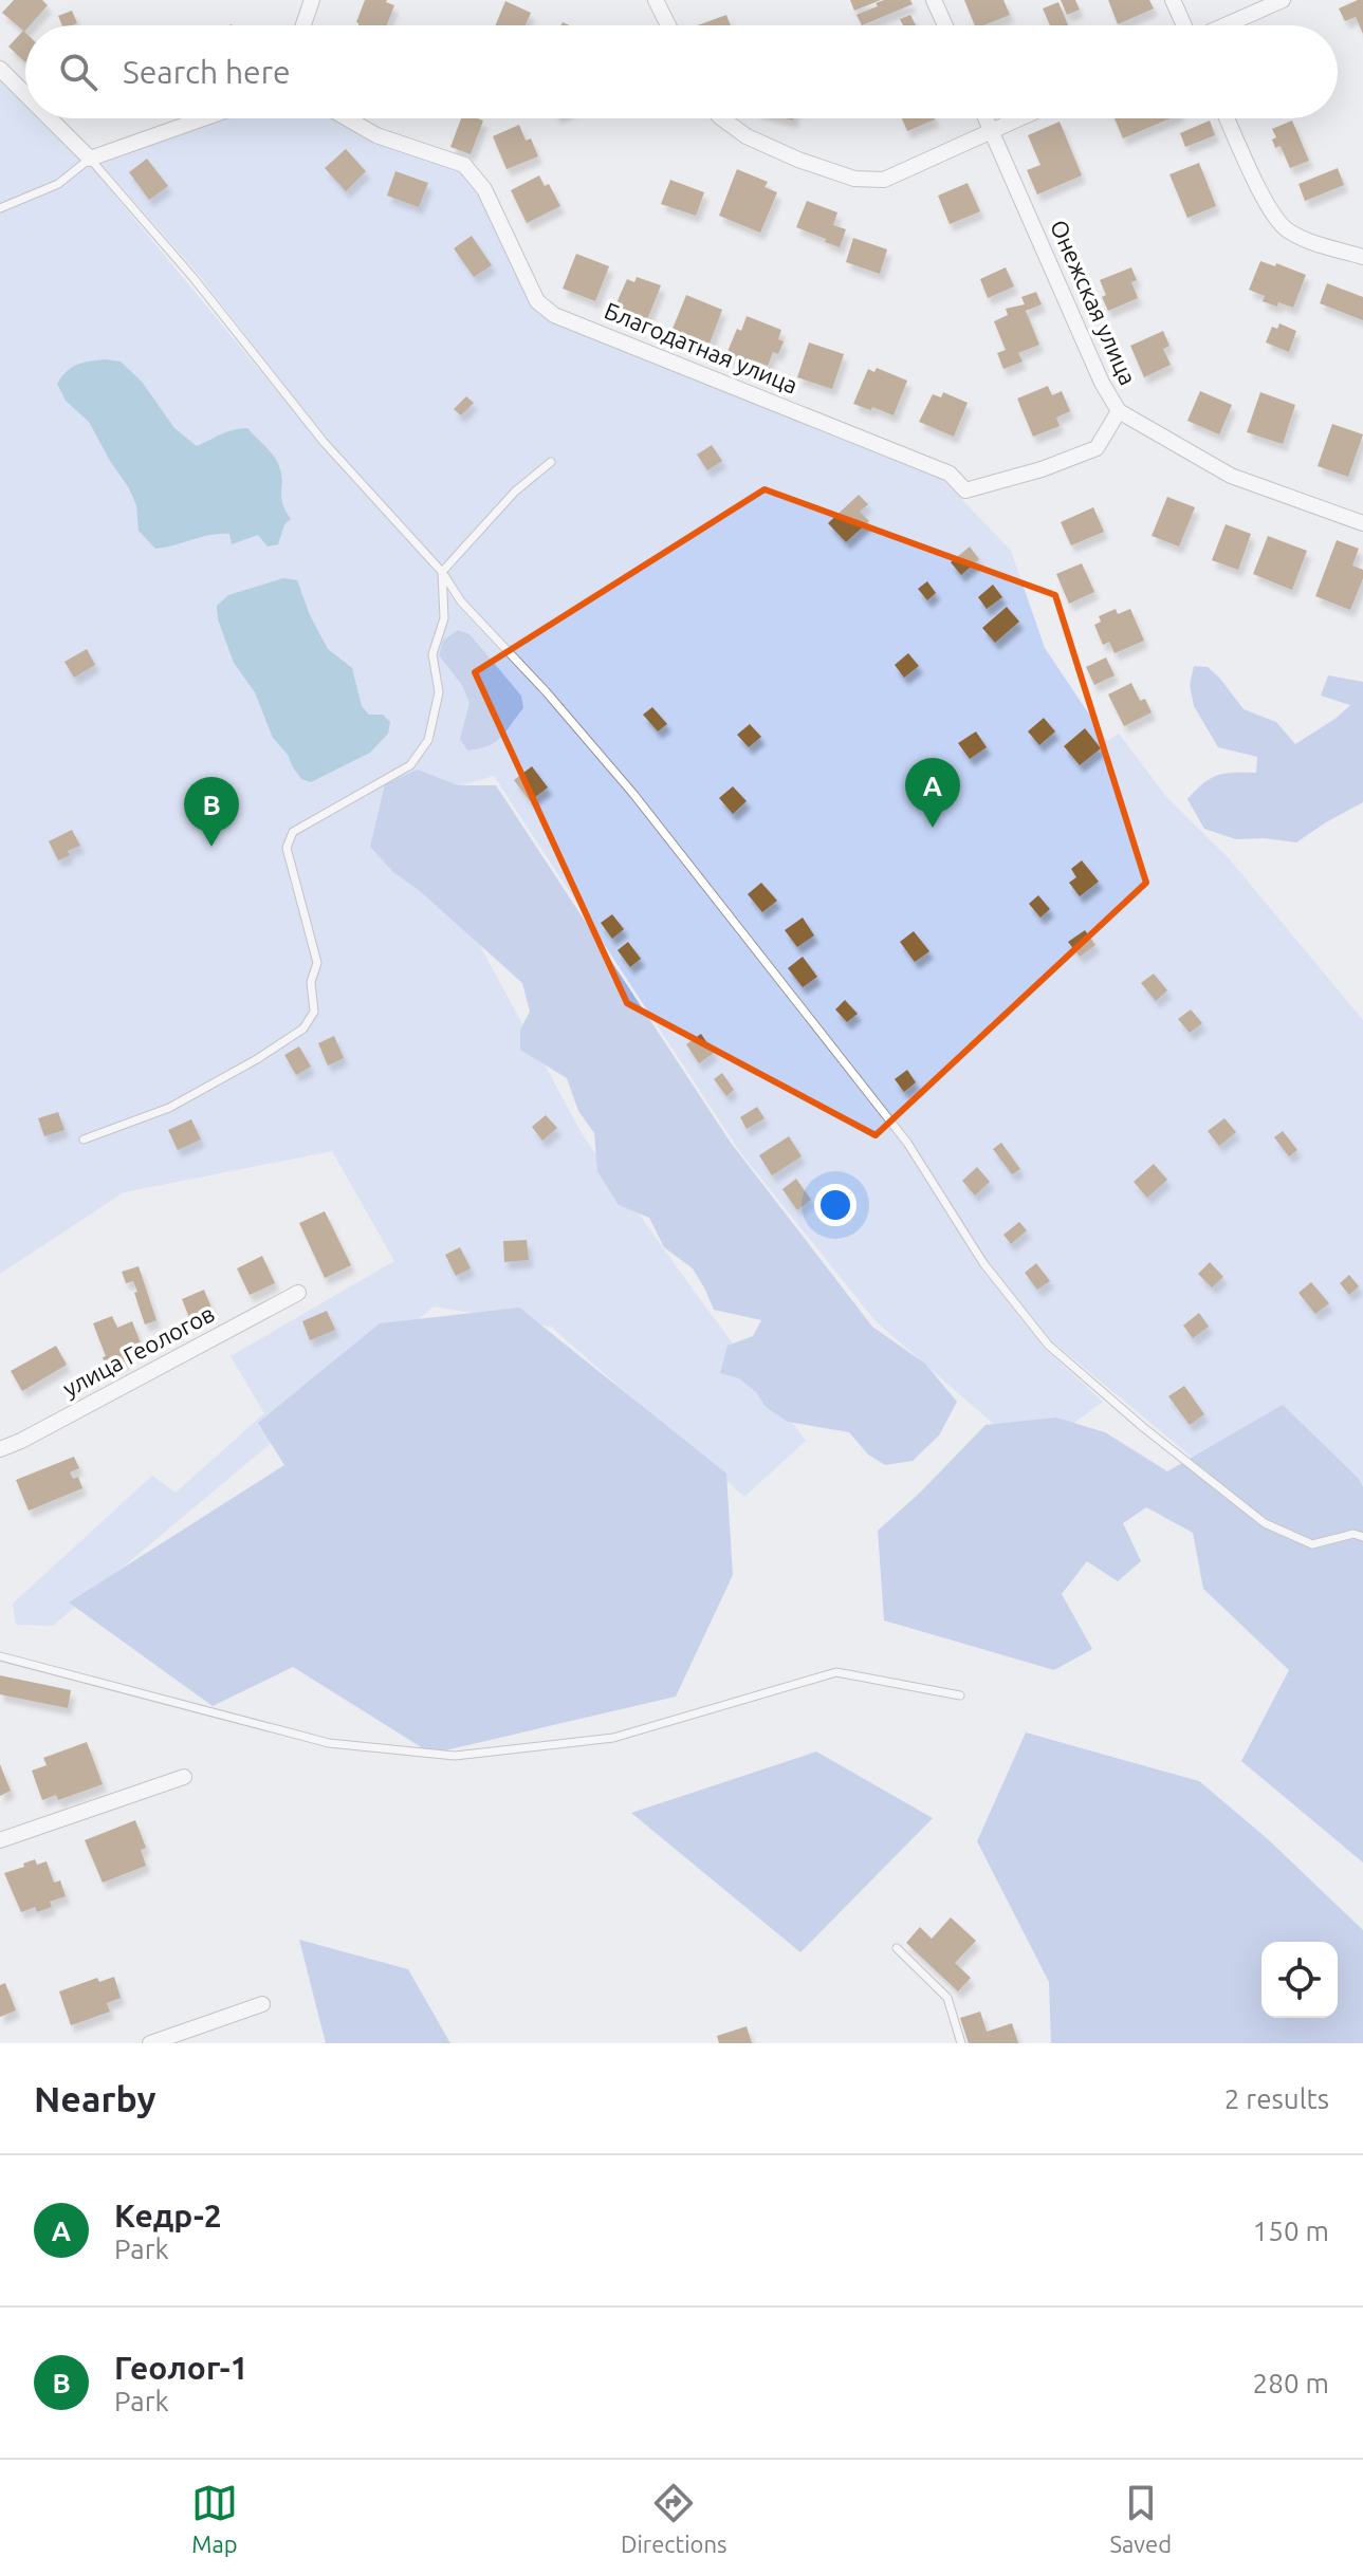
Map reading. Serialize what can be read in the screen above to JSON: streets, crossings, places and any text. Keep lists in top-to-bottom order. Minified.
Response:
{"streets":{"street":["Онежская улица","Благодатная улица","улица Геологов"]},"crossings":[["Онежская улица","Благодатная улица"]],"page":{"search":"Search here","pins":["A","B"],"heading":["Nearby","2 results"],"list":[{"mark":"A","name":"Кедр-2","note":"Park","value":"150 m"},{"mark":"B","name":"Геолог-1","note":"Park","value":"280 m"}],"nav":["Map","Directions","Saved"]}}
